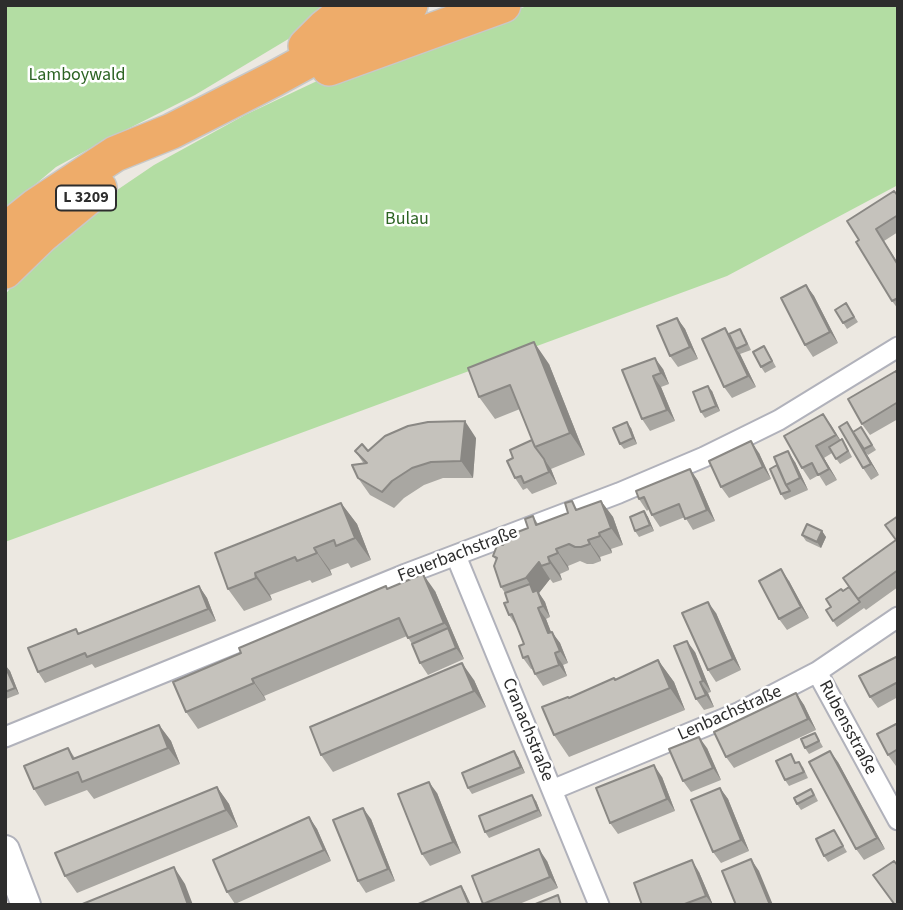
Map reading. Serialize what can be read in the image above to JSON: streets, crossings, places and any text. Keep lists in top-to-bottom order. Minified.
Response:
{"streets":{"highway":["L 3209"],"street":["Feuerbachstraße","Lenbachstraße","Rubensstraße","Cranachstraße"]},"crossings":[["Feuerbachstraße","Cranachstraße"],["Lenbachstraße","Rubensstraße"],["Lenbachstraße","Cranachstraße"]],"parks":["Lamboywald","Bulau"]}
